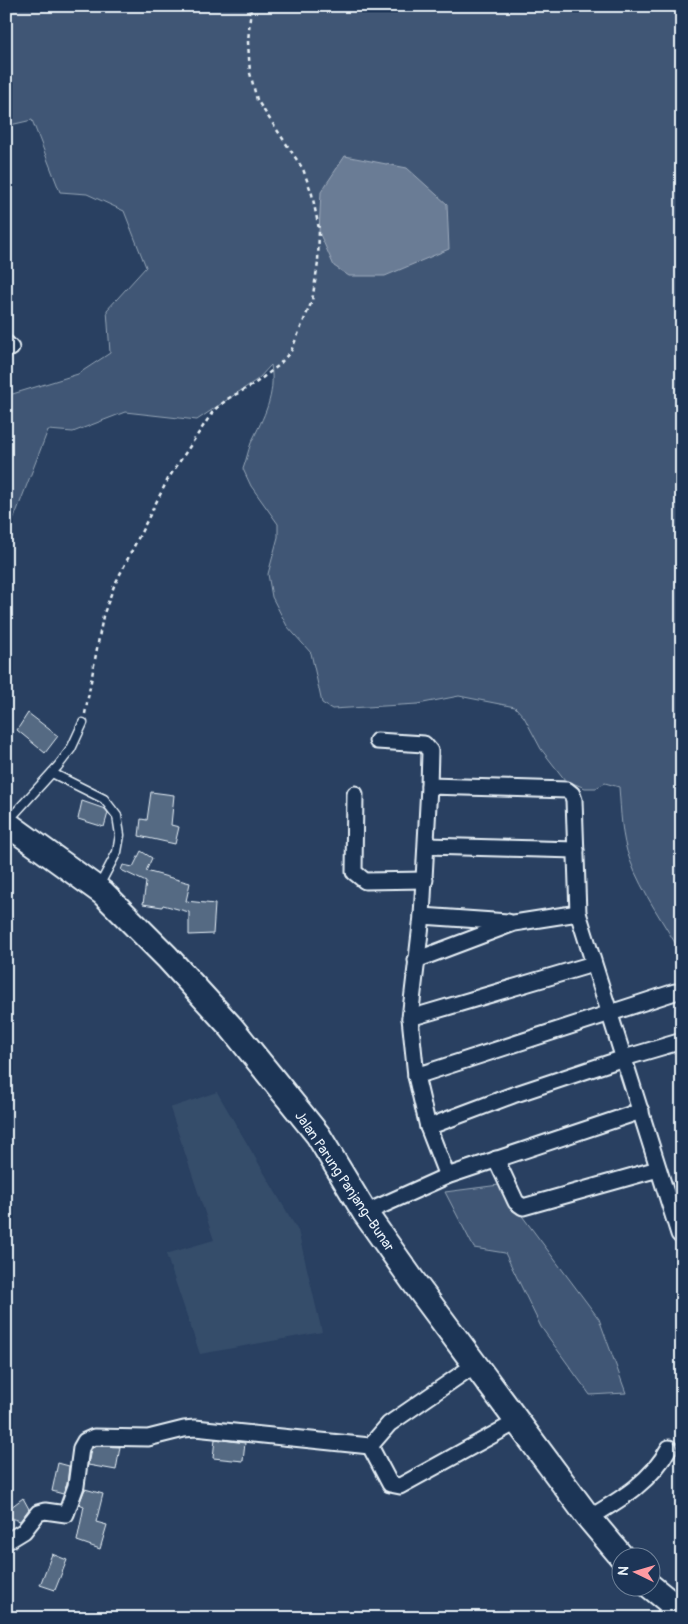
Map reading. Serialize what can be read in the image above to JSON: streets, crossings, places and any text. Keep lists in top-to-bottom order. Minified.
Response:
{"streets":{"main road":["Jalan Parung Panjang–Bunar"]},"north":"left"}
